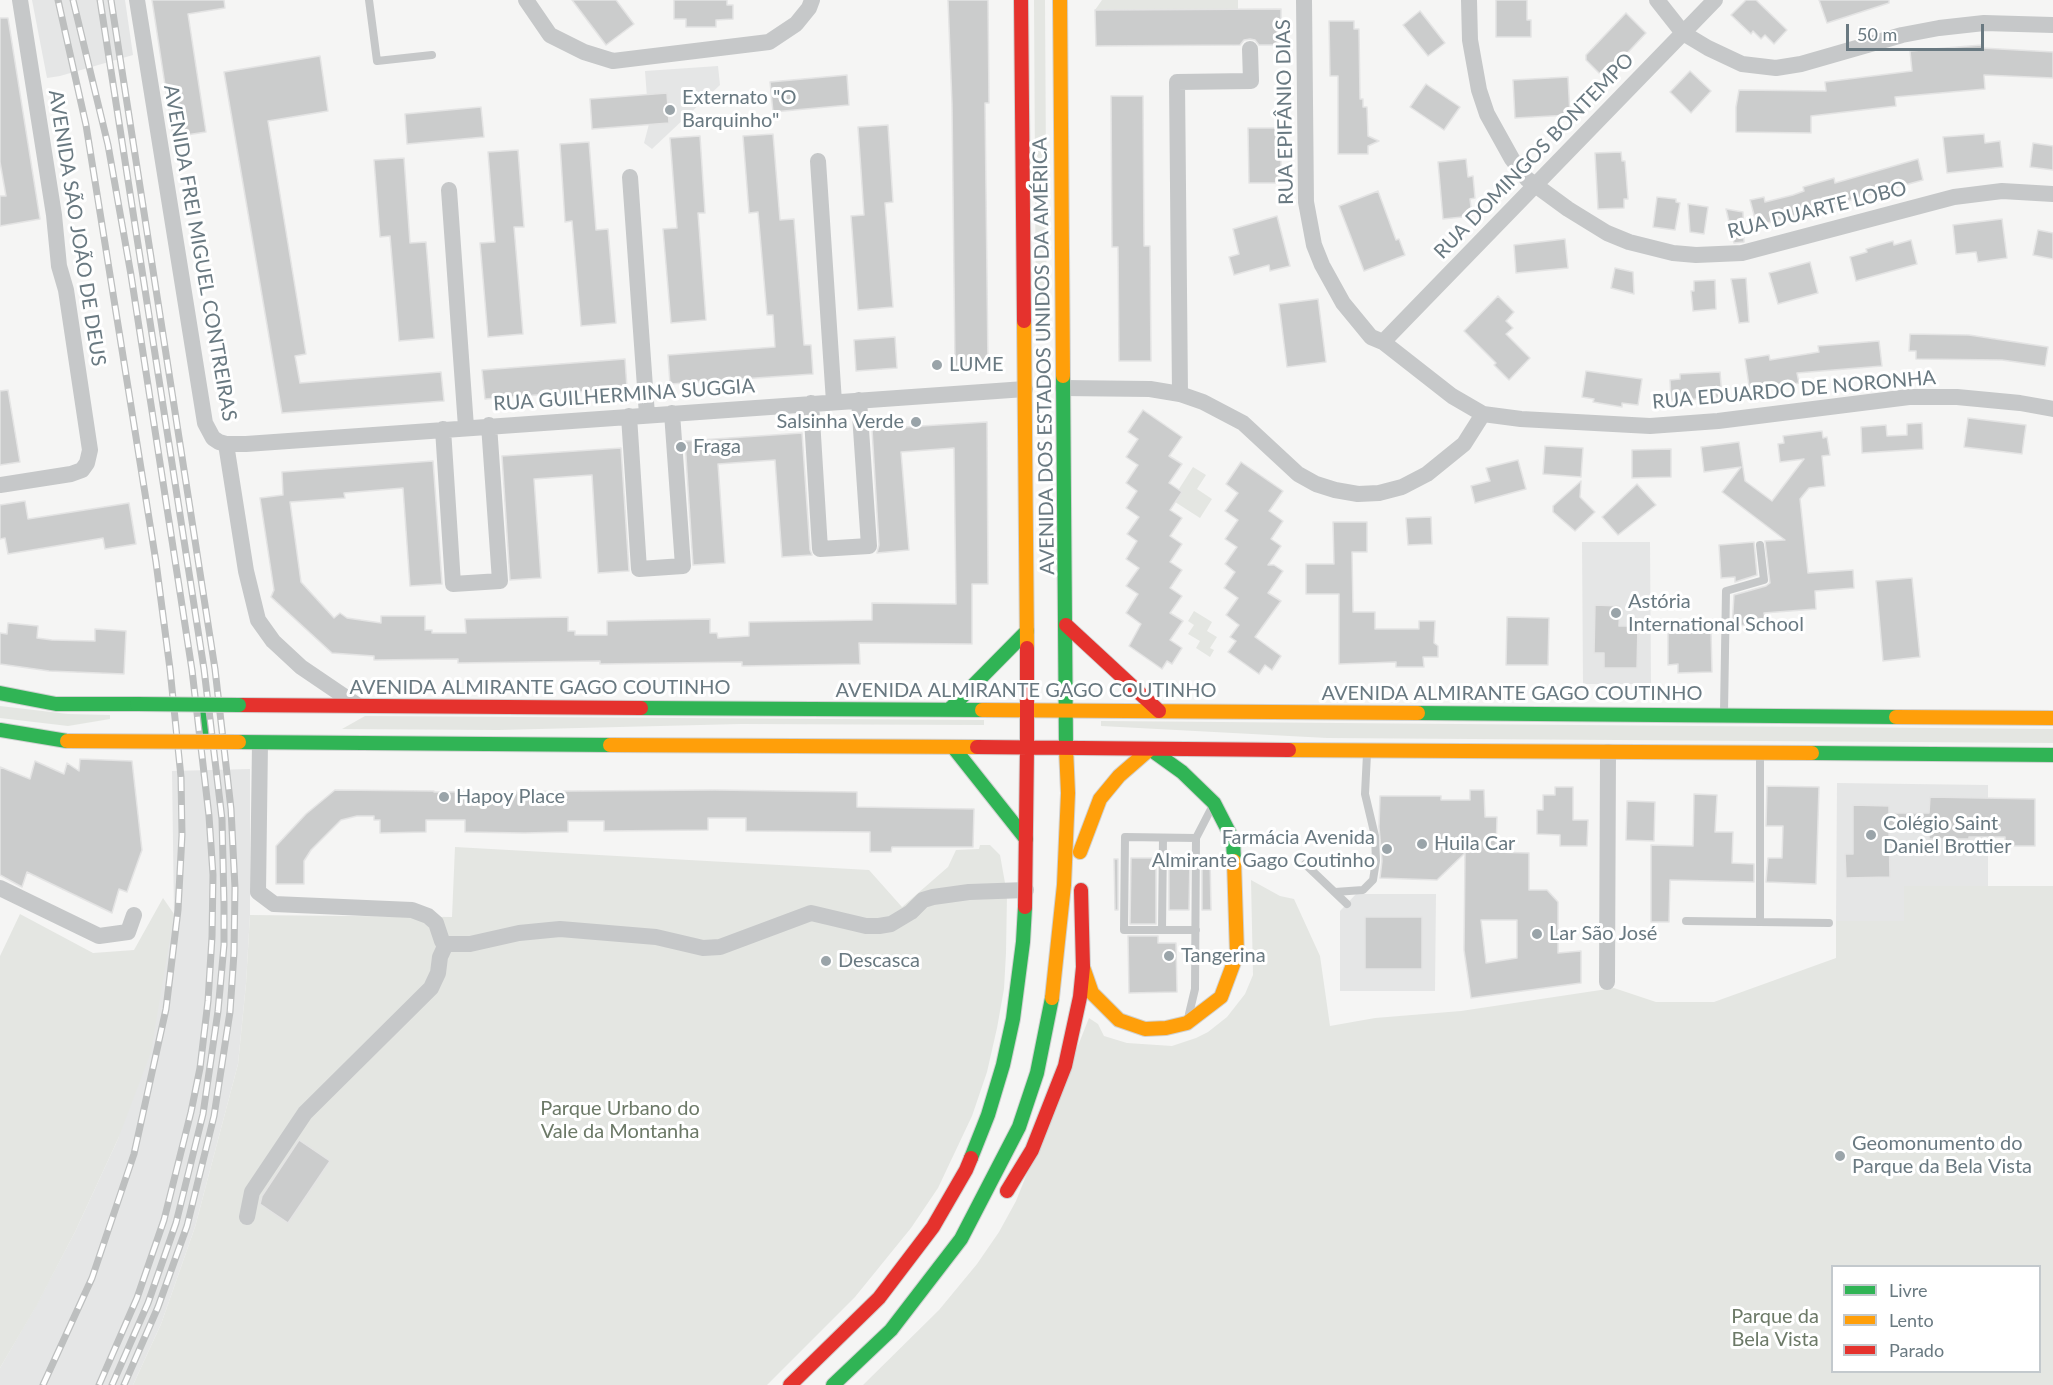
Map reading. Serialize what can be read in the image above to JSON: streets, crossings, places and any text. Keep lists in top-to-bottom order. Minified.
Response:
{"streets":{"main road":["AVENIDA DOS ESTADOS UNIDOS DA AMÉRICA","AVENIDA ALMIRANTE GAGO COUTINHO"],"street":["RUA EPIFÂNIO DIAS","RUA DOMINGOS BONTEMPO","RUA DUARTE LOBO","AVENIDA SÃO JOÃO DE DEUS","AVENIDA FREI MIGUEL CONTREIRAS","RUA EDUARDO DE NORONHA","RUA GUILHERMINA SUGGIA"]},"crossings":[["RUA EPIFÂNIO DIAS","RUA DOMINGOS BONTEMPO"],["RUA EPIFÂNIO DIAS","RUA EDUARDO DE NORONHA"],["RUA DOMINGOS BONTEMPO","RUA DUARTE LOBO"],["RUA DOMINGOS BONTEMPO","RUA EDUARDO DE NORONHA"],["AVENIDA FREI MIGUEL CONTREIRAS","RUA GUILHERMINA SUGGIA"],["AVENIDA FREI MIGUEL CONTREIRAS","AVENIDA ALMIRANTE GAGO COUTINHO"],["AVENIDA DOS ESTADOS UNIDOS DA AMÉRICA","RUA GUILHERMINA SUGGIA"],["AVENIDA DOS ESTADOS UNIDOS DA AMÉRICA","AVENIDA ALMIRANTE GAGO COUTINHO"]],"parks":["Parque Urbano do Vale da Montanha","Parque da Bela Vista"],"places":["Externato \"O Barquinho\"","LUME","Salsinha Verde","Fraga","Astória International School","Hapoy Place","Colégio Saint Daniel Brottier","Huila Car","Farmácia Avenida Almirante Gago Coutinho","Lar São José","Tangerina","Descasca","Geomonumento do Parque da Bela Vista"],"legend":["Livre","Lento","Parado"],"scale_bar":"50 m"}
